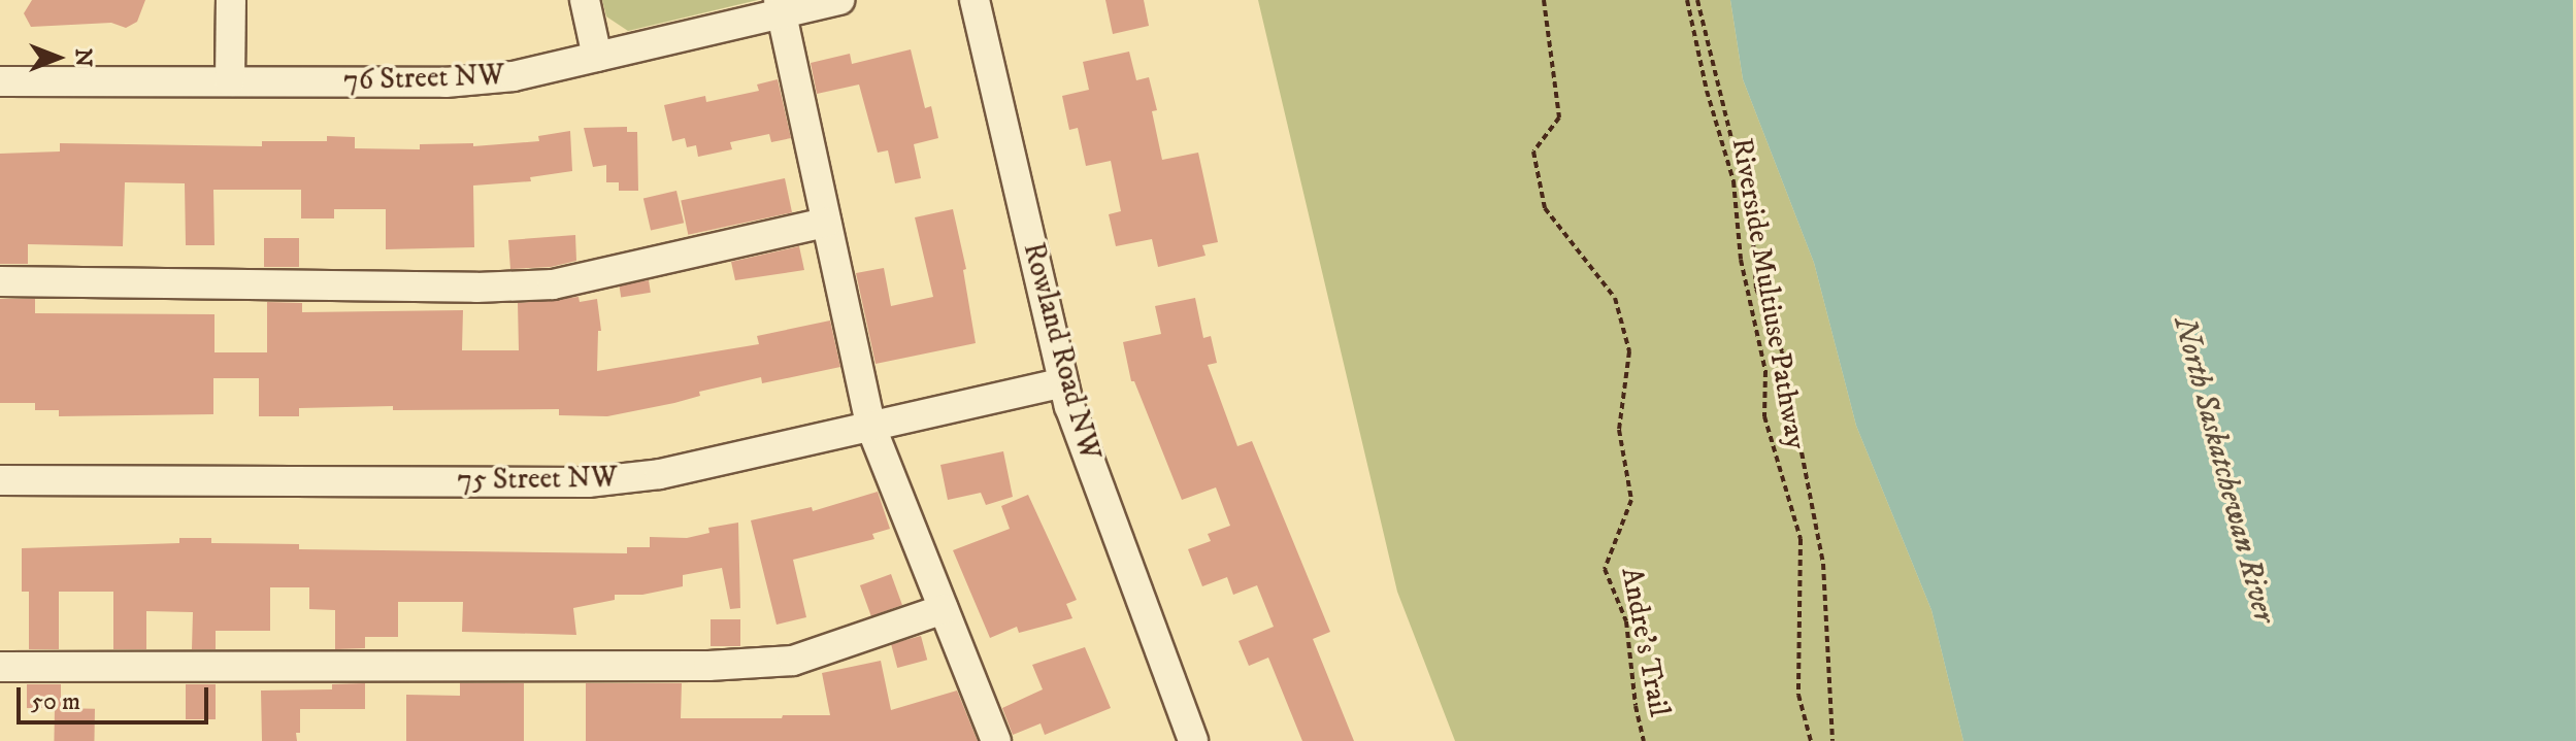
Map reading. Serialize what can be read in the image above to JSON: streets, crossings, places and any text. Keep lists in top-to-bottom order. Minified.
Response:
{"streets":{"street":["76 Street NW","Rowland Road NW","75 Street NW"],"path":["Riverside Multiuse Pathway","Andre's Trail"]},"crossings":[["Rowland Road NW","75 Street NW"]],"water":["North Saskatchewan River"],"scale_bar":"50 m","north":"right"}
